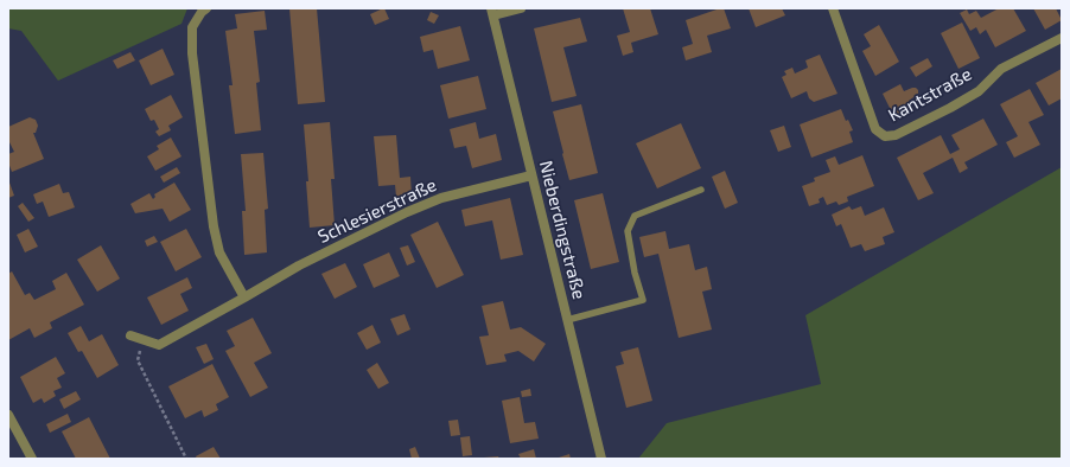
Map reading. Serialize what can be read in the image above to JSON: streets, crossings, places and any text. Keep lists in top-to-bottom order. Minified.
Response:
{"streets":{"street":["Kantstraße","Schlesierstraße","Nieberdingstraße"]},"crossings":[["Schlesierstraße","Nieberdingstraße"]]}
